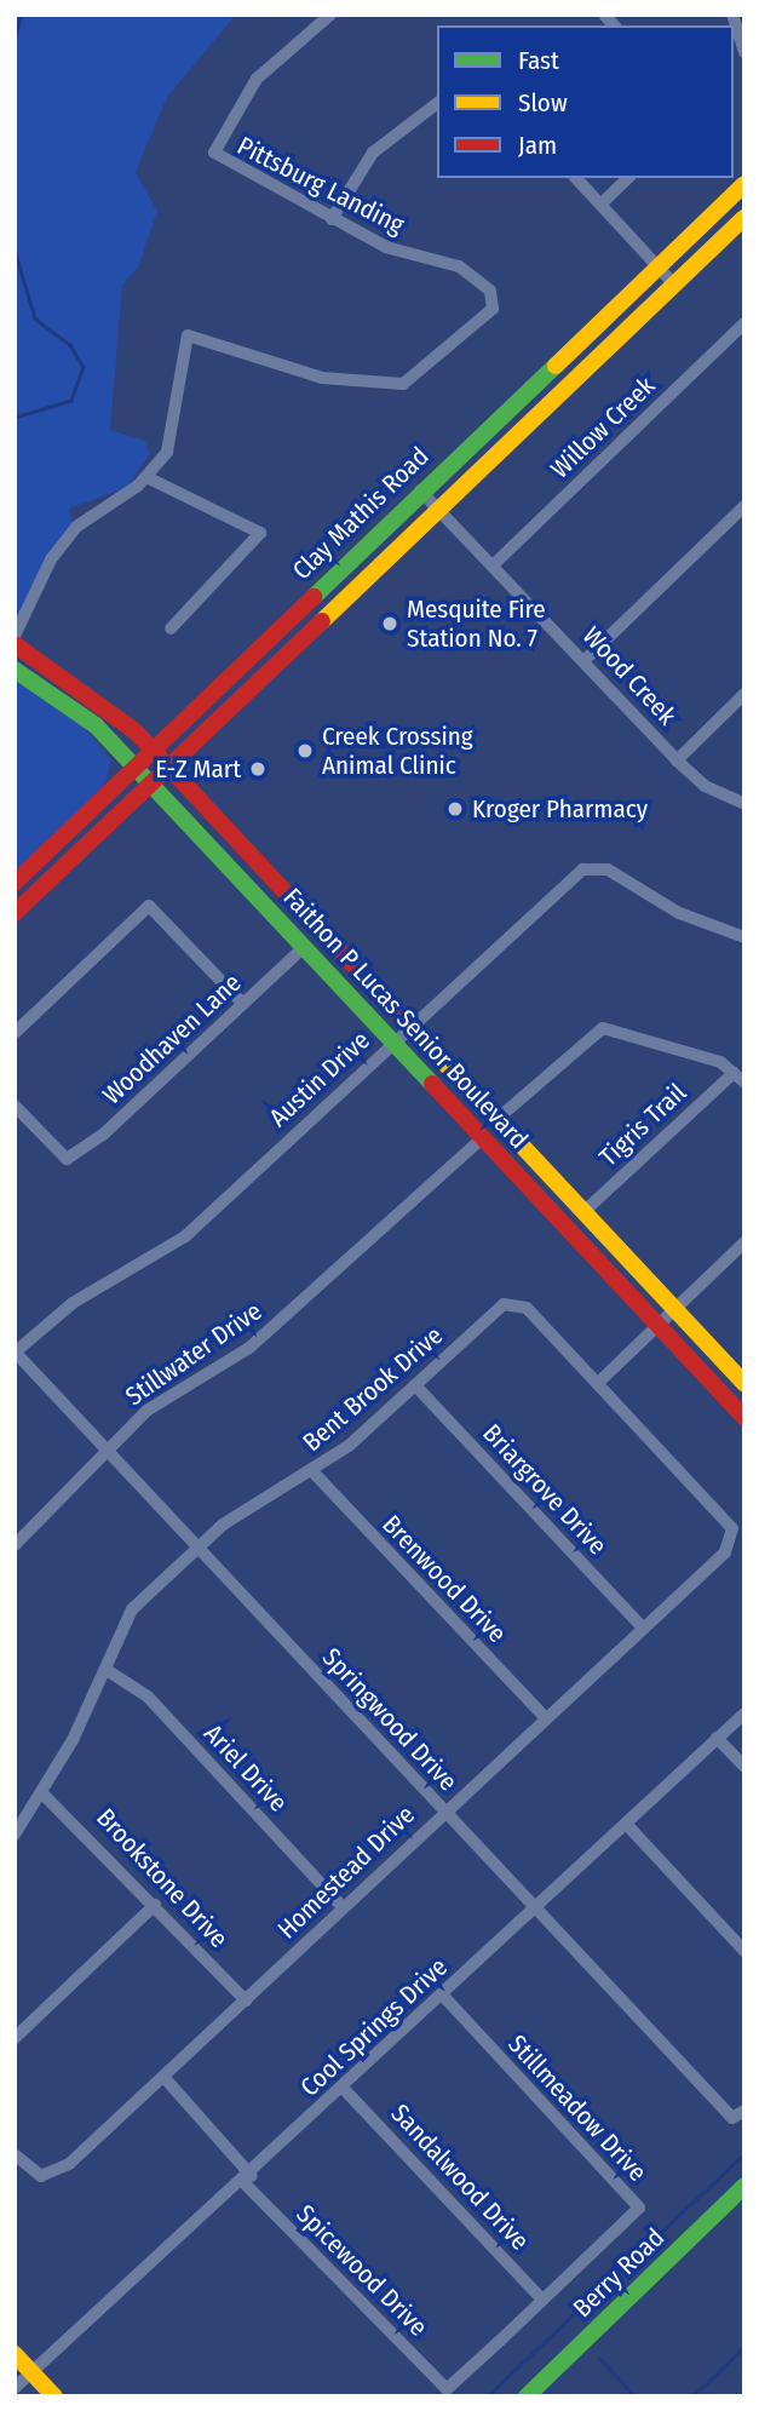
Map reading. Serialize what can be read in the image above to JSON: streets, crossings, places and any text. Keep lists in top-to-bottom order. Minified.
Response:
{"streets":{"main road":["Clay Mathis Road","Faithon P Lucas Senior Boulevard","Berry Road"],"street":["Pittsburg Landing","Willow Creek","Wood Creek","Woodhaven Lane","Austin Drive","Tigris Trail","Stillwater Drive","Bent Brook Drive","Briargrove Drive","Brenwood Drive","Springwood Drive","Ariel Drive","Homestead Drive","Brookstone Drive","Cool Springs Drive","Stillmeadow Drive","Sandalwood Drive","Spicewood Drive"]},"crossings":[["Willow Creek","Wood Creek"],["Clay Mathis Road","Wood Creek"],["Clay Mathis Road","Faithon P Lucas Senior Boulevard"],["Faithon P Lucas Senior Boulevard","Woodhaven Lane"],["Faithon P Lucas Senior Boulevard","Austin Drive"],["Faithon P Lucas Senior Boulevard","Tigris Trail"],["Faithon P Lucas Senior Boulevard","Stillwater Drive"],["Austin Drive","Springwood Drive"],["Stillwater Drive","Springwood Drive"],["Bent Brook Drive","Briargrove Drive"],["Bent Brook Drive","Brenwood Drive"],["Bent Brook Drive","Springwood Drive"],["Bent Brook Drive","Ariel Drive"],["Bent Brook Drive","Homestead Drive"],["Bent Brook Drive","Brookstone Drive"],["Briargrove Drive","Homestead Drive"],["Brenwood Drive","Homestead Drive"],["Springwood Drive","Homestead Drive"],["Springwood Drive","Cool Springs Drive"],["Ariel Drive","Homestead Drive"],["Homestead Drive","Brookstone Drive"],["Homestead Drive","Spicewood Drive"],["Cool Springs Drive","Stillmeadow Drive"],["Cool Springs Drive","Sandalwood Drive"],["Cool Springs Drive","Spicewood Drive"],["Stillmeadow Drive","Sandalwood Drive"],["Stillmeadow Drive","Spicewood Drive"]],"places":["Mesquite Fire Station No. 7","Creek Crossing Animal Clinic","E-Z Mart","Kroger Pharmacy"],"legend":["Fast","Slow","Jam"]}
